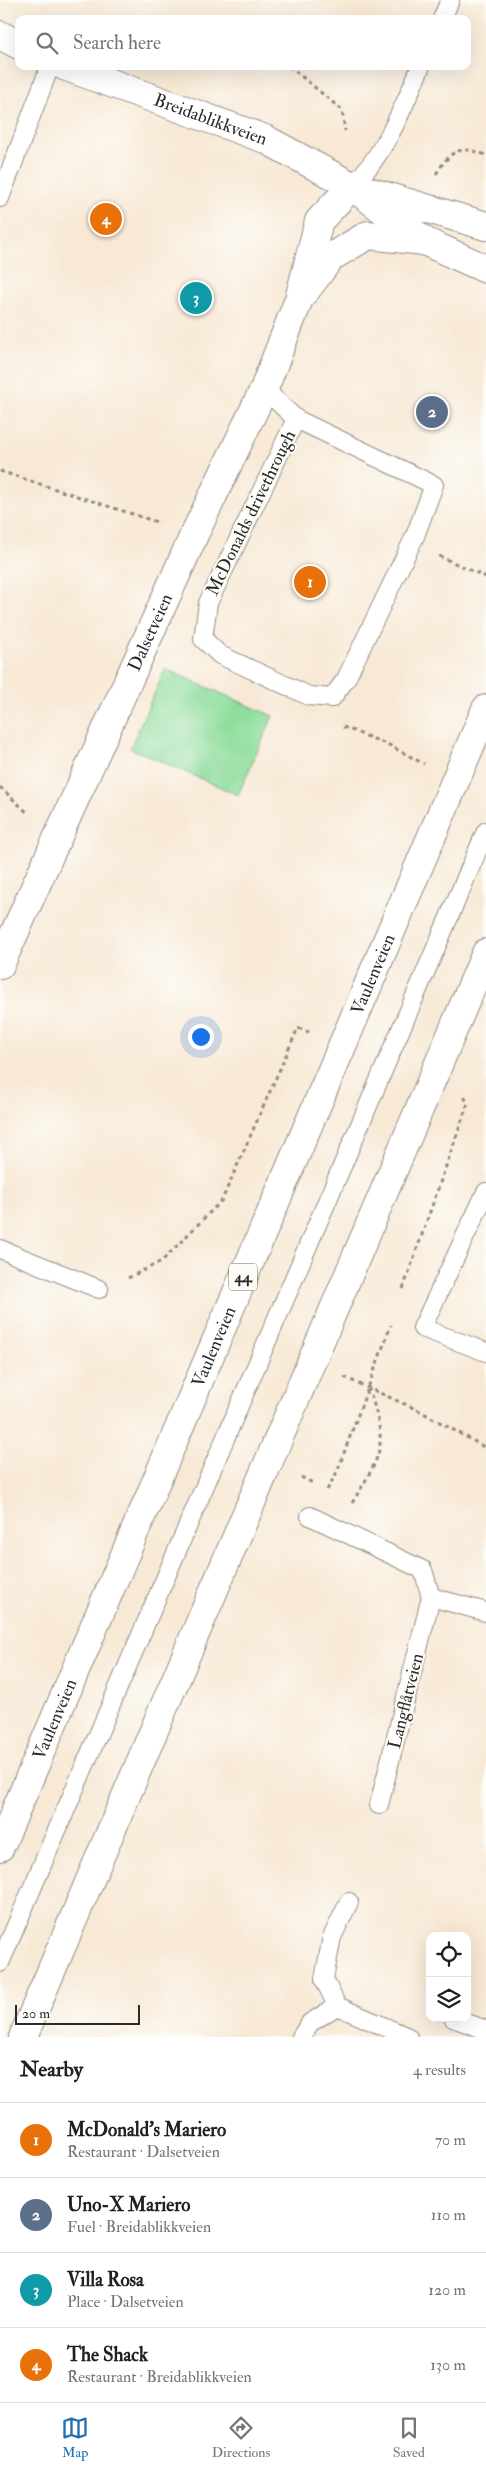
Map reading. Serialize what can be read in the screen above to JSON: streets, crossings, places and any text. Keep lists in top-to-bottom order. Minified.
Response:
{"streets":{"main road":["Breidablikkveien","Dalsetveien","Vaulenveien","44"],"lane":["McDonalds drivethrough","Langflåtveien"]},"crossings":[["Breidablikkveien","Dalsetveien"]],"scale_bar":"20 m","page":{"search":"Search here","pins":["4","3","2","1"],"scale":"20 m","heading":["Nearby","4 results"],"list":[{"mark":"1","name":"McDonald's Mariero","note":"Restaurant · Dalsetveien","value":"70 m"},{"mark":"2","name":"Uno-X Mariero","note":"Fuel · Breidablikkveien","value":"110 m"},{"mark":"3","name":"Villa Rosa","note":"Place · Dalsetveien","value":"120 m"},{"mark":"4","name":"The Shack","note":"Restaurant · Breidablikkveien","value":"130 m"}],"nav":["Map","Directions","Saved"]}}
